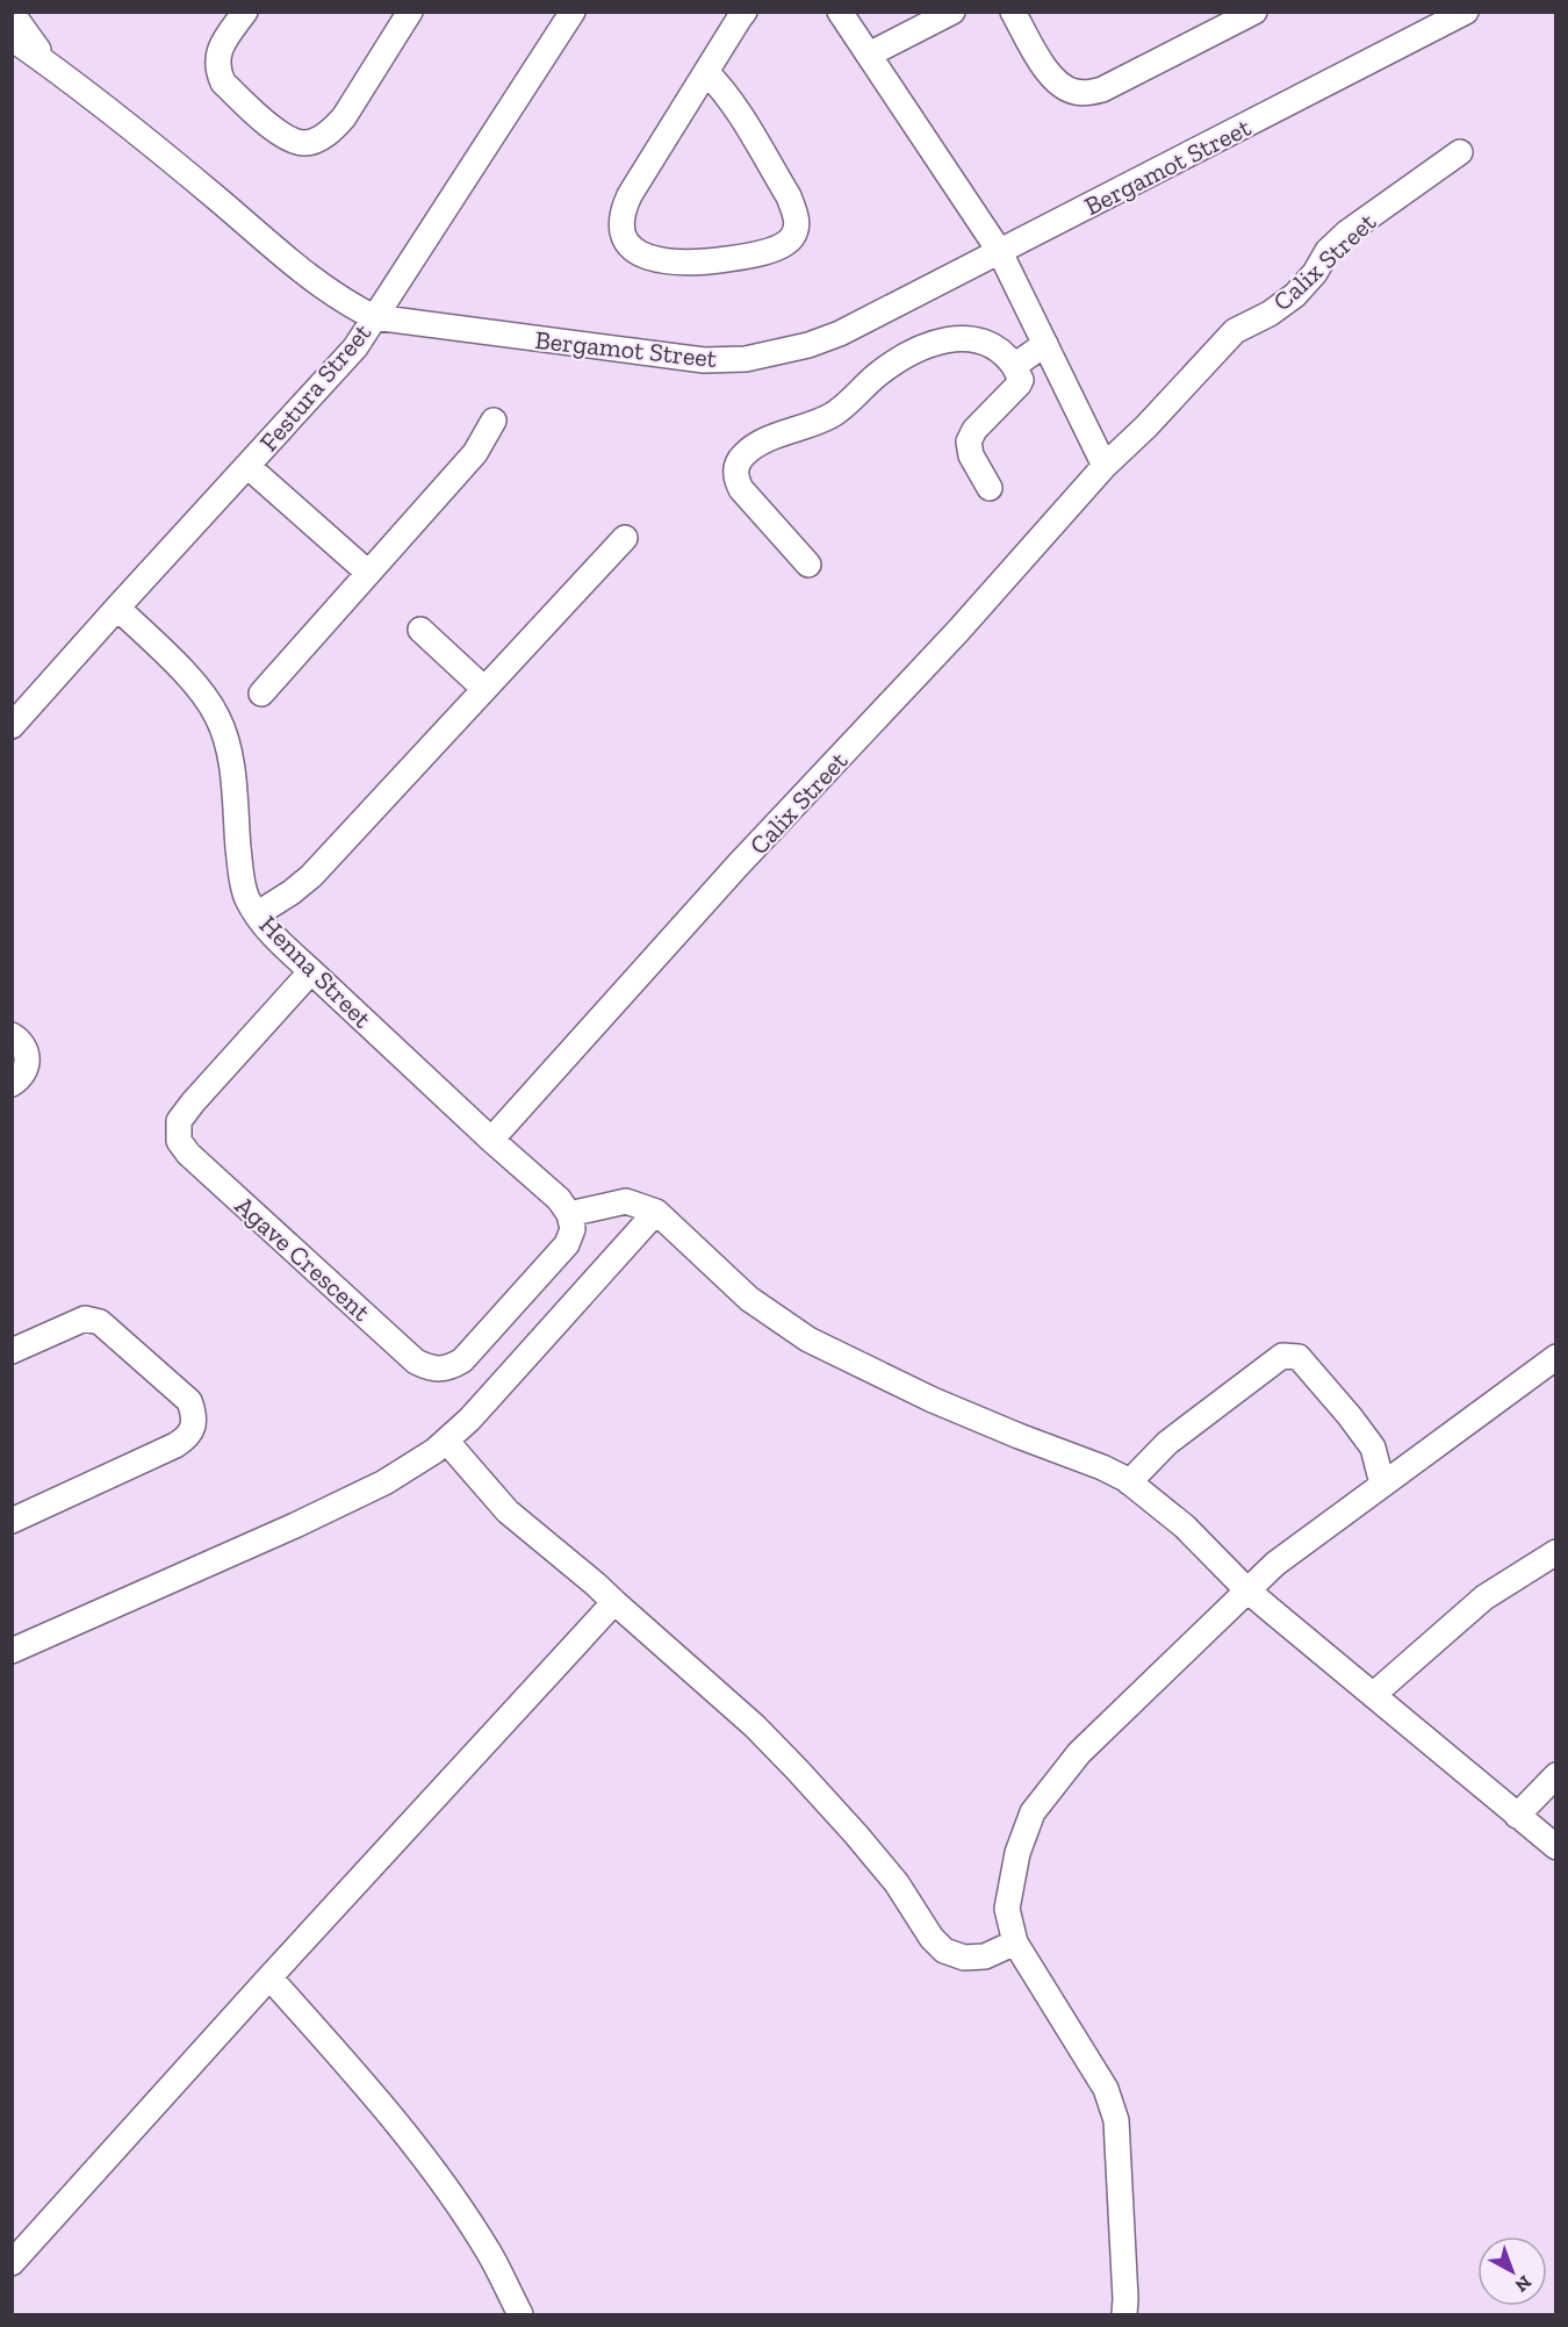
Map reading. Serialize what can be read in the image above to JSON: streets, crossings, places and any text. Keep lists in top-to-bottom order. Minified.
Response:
{"streets":{"street":["Bergamot Street","Calix Street","Festura Street","Henna Street","Agave Crescent"]},"crossings":[["Bergamot Street","Festura Street"],["Calix Street","Henna Street"],["Festura Street","Henna Street"],["Henna Street","Agave Crescent"]],"north":"bottom right"}
